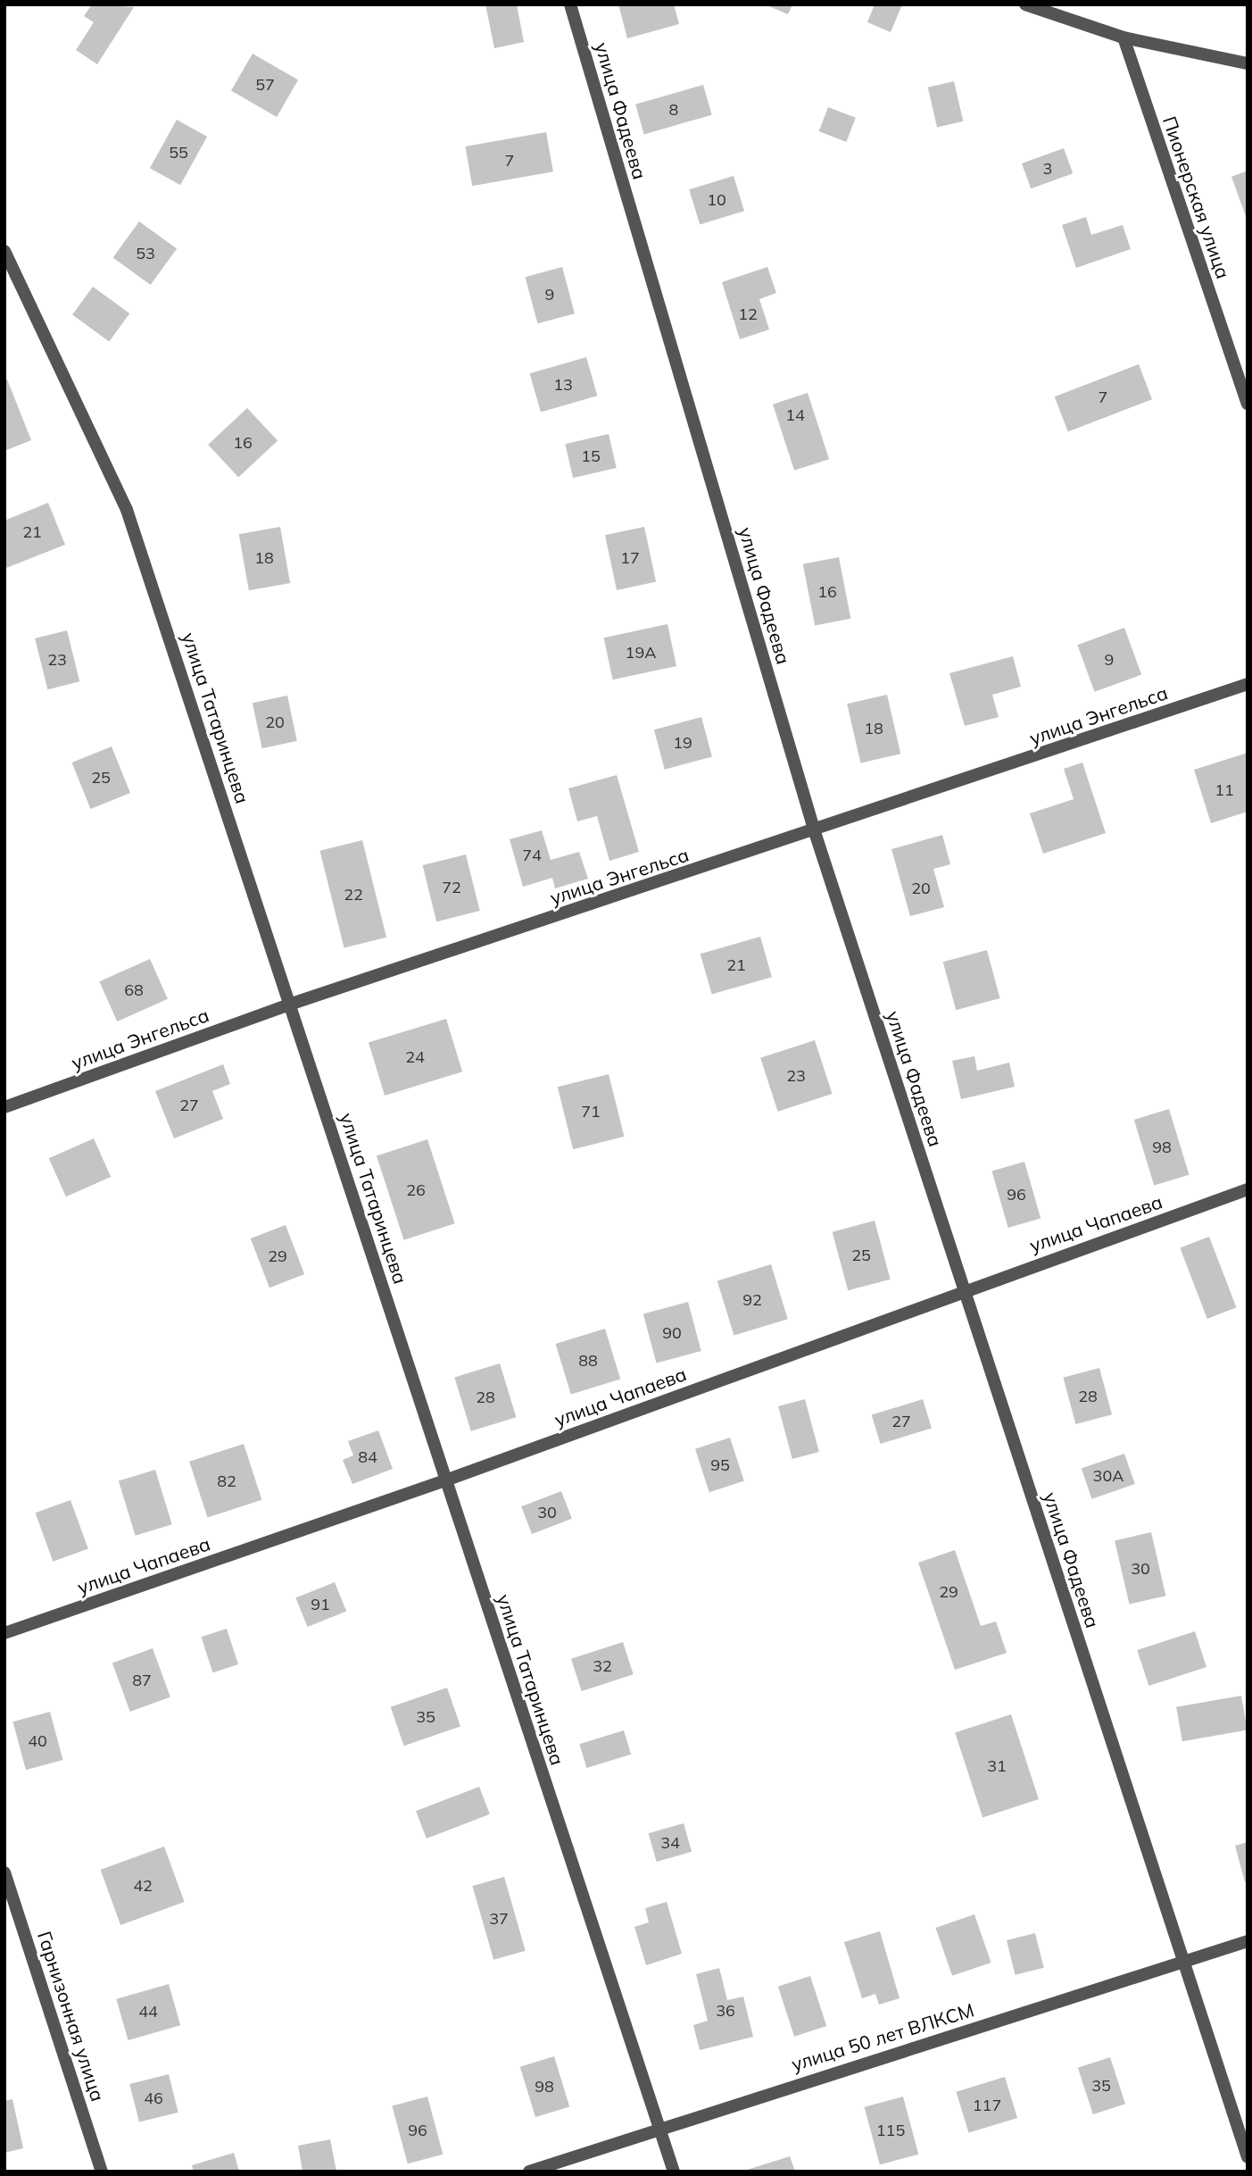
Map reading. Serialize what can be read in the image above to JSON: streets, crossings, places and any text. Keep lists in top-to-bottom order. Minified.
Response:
{"streets":{"street":["улица Фадеева","Пионерская улица","улица Энгельса","улица Татаринцева","улица Чапаева","Гарнизонная улица","улица 50 лет ВЛКСМ"]},"crossings":[["улица Фадеева","улица Энгельса"],["улица Фадеева","улица Чапаева"],["улица Фадеева","улица 50 лет ВЛКСМ"],["улица Энгельса","улица Татаринцева"],["улица Татаринцева","улица Чапаева"],["улица Татаринцева","улица 50 лет ВЛКСМ"]],"house_numbers":["57","8","55","7","3","10","53","9","12","13","7","14","16","15","21","18","17","16","19А","23","9","20","18","19","25","11","74","72","20","22","21","68","24","23","27","71","98","26","96","25","29","92","90","88","28","28","27","84","95","30А","82","30","30","29","91","32","87","35","40","31","34","42","37","36","44","35","98","46","117","96","115"]}
